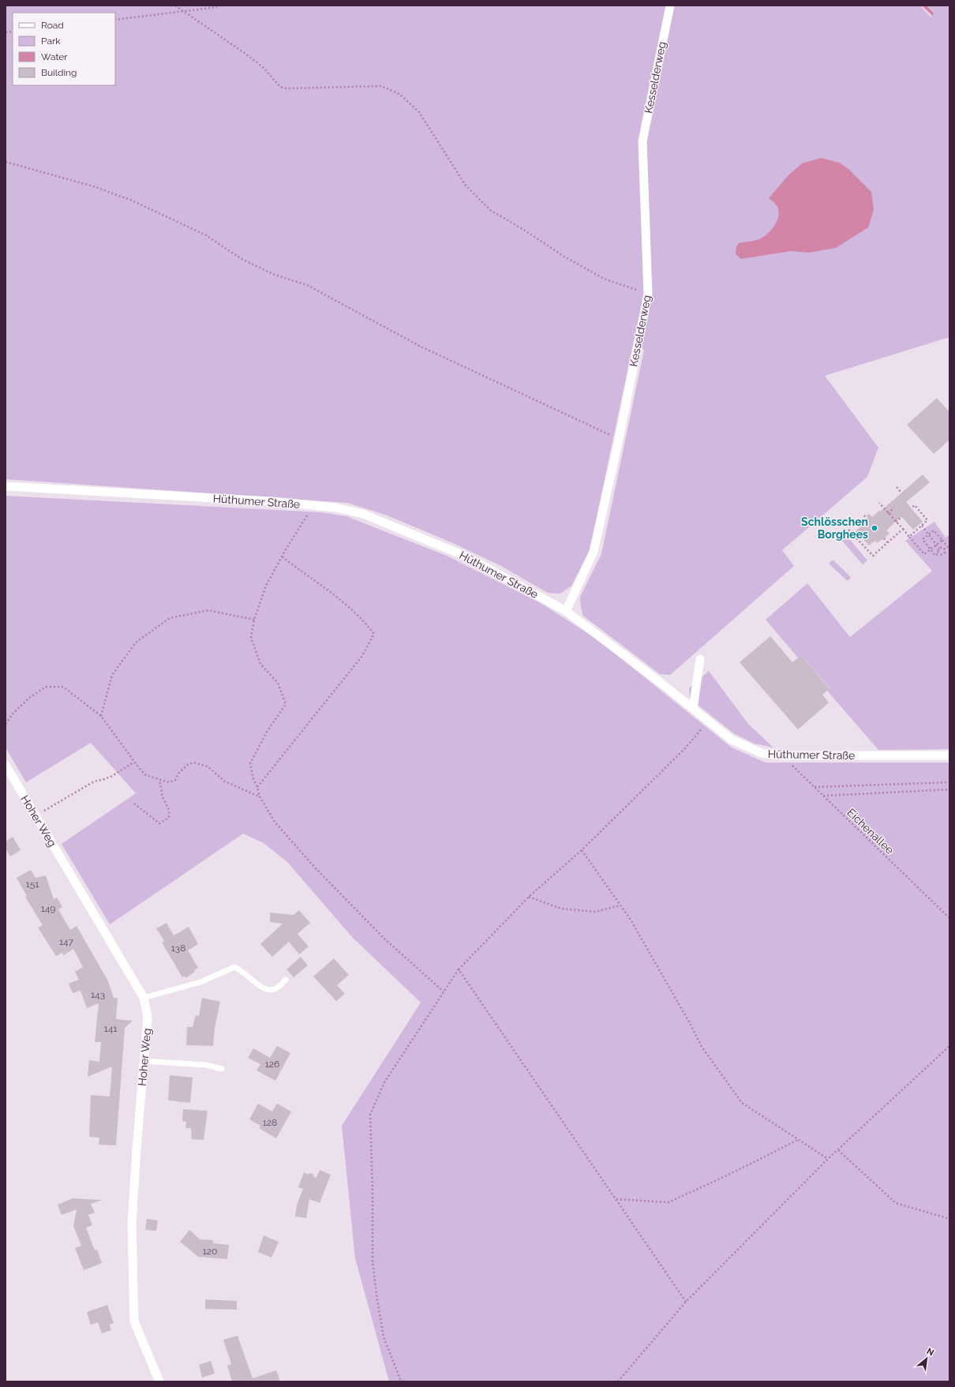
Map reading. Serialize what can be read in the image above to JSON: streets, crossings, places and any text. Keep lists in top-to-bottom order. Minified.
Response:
{"streets":{"street":["Kesselderweg","Hüthumer Straße","Hoher Weg"],"path":["Eichenallee"]},"crossings":[["Kesselderweg","Hüthumer Straße"],["Hüthumer Straße","Eichenallee"]],"places":["Schlösschen Borghees"],"house_numbers":["151","149","147","138","143","141","126","128","120"],"legend":["Road","Park","Water","Building"],"north":"top right"}
